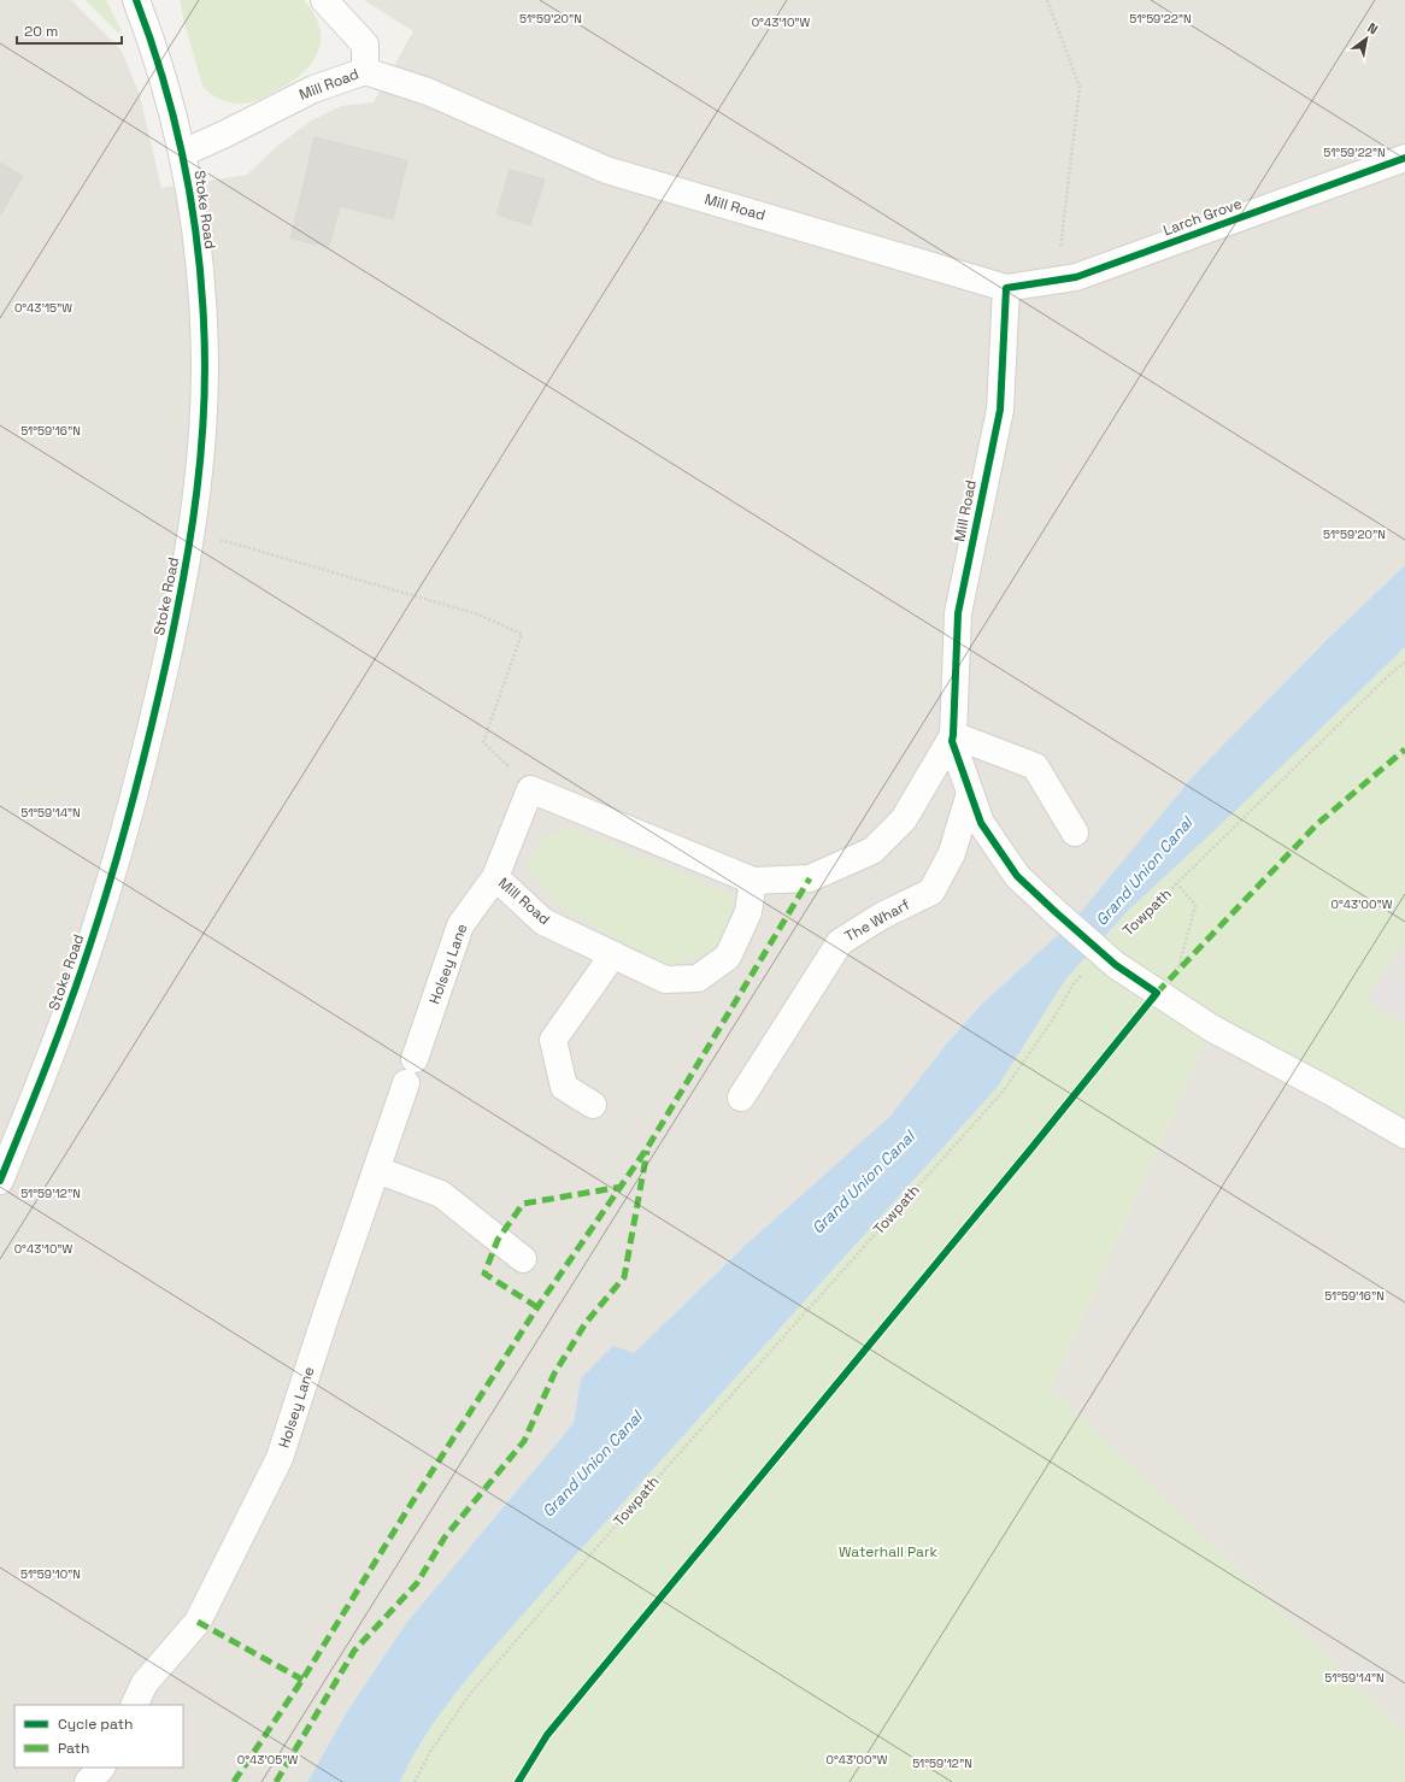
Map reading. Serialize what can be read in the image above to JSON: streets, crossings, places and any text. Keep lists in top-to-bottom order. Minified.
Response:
{"streets":{"street":["Mill Road","Stoke Road","Larch Grove","The Wharf","Holsey Lane"],"path":["Towpath"]},"crossings":[["Mill Road","Stoke Road"],["Mill Road","Larch Grove"],["Mill Road","Holsey Lane"]],"water":["Grand Union Canal"],"parks":["Waterhall Park"],"legend":["Cycle path","Path"],"scale_bar":"20 m","north":"top right","coordinates":["51°59'20\"N","51°59'22\"N","0°43'10\"W","0°43'15\"W","51°59'16\"N","51°59'14\"N","0°43'00\"W","51°59'12\"N","51°59'10\"N","0°43'05\"W"]}
